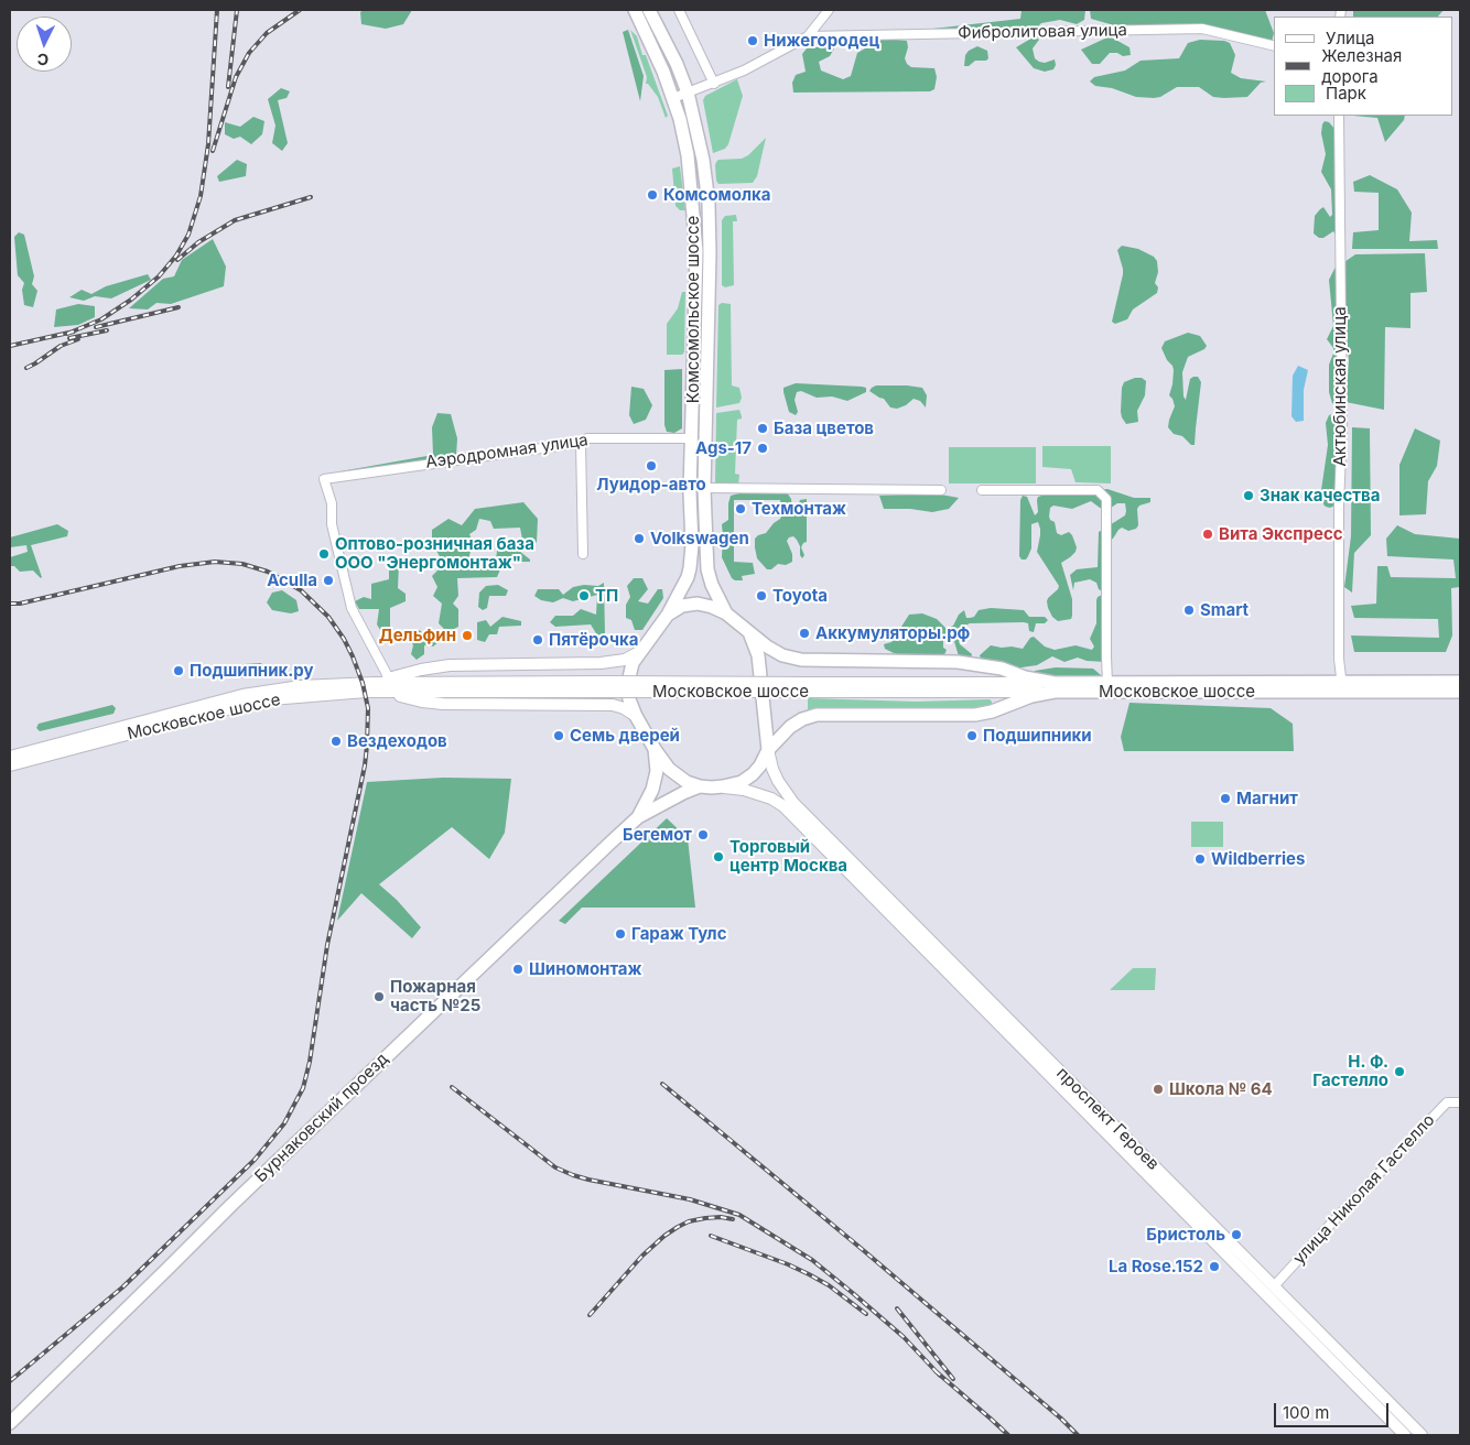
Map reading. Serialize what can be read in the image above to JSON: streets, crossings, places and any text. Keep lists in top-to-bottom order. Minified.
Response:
{"streets":{"main road":["Комсомольское шоссе","Московское шоссе","Бурнаковский проезд","проспект Героев"],"street":["Фибролитовая улица","Актюбинская улица","Аэродромная улица","улица Николая Гастелло"]},"crossings":[["Комсомольское шоссе","Аэродромная улица"],["Комсомольское шоссе","проспект Героев"],["Актюбинская улица","Московское шоссе"],["проспект Героев","улица Николая Гастелло"]],"places":["Нижегородец","Комсомолка","База цветов","Ags-17","Луидор-авто","Знак качества","Техмонтаж","Вита Экспресс","Volkswagen","Оптово-розничная база ООО \"Энергомонтаж\"","Aculla","ТП","Toyota","Smart","Аккумуляторы.рф","Дельфин","Пятёрочка","Подшипник.ру","Семь дверей","Подшипники","Вездеходов","Магнит","Бегемот","Торговый центр Москва","Wildberries","Гараж Тулс","Шиномонтаж","Пожарная часть №25","Н. Ф. Гастелло","Школа № 64","Бристоль","La Rose.152"],"legend":["Улица","Железная дорога","Парк"],"scale_bar":"100 m","north":"bottom"}
